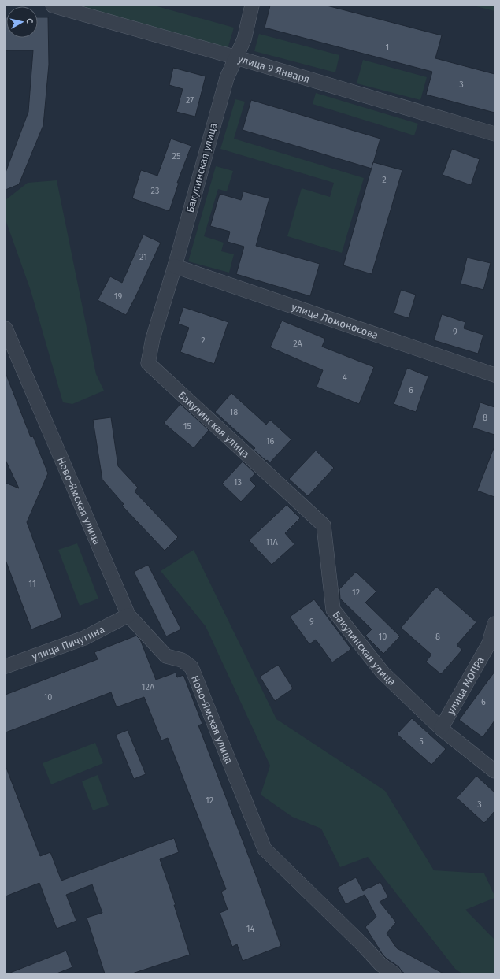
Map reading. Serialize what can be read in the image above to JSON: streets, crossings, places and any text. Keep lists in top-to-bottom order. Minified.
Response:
{"streets":{"street":["улица 9 Января","Бакулинская улица","улица Ломоносова","Ново-Ямская улица","улица Пичугина","улица МОПРа"]},"crossings":[["улица 9 Января","Бакулинская улица"],["Бакулинская улица","улица Ломоносова"],["Бакулинская улица","улица МОПРа"],["Ново-Ямская улица","улица Пичугина"]],"house_numbers":["1","3","27","25","2","23","21","19","9","2","2А","4","6","18","8","15","16","13","11А","11","12","9","10","8","12А","10","6","5","12","3","14"],"north":"right"}
